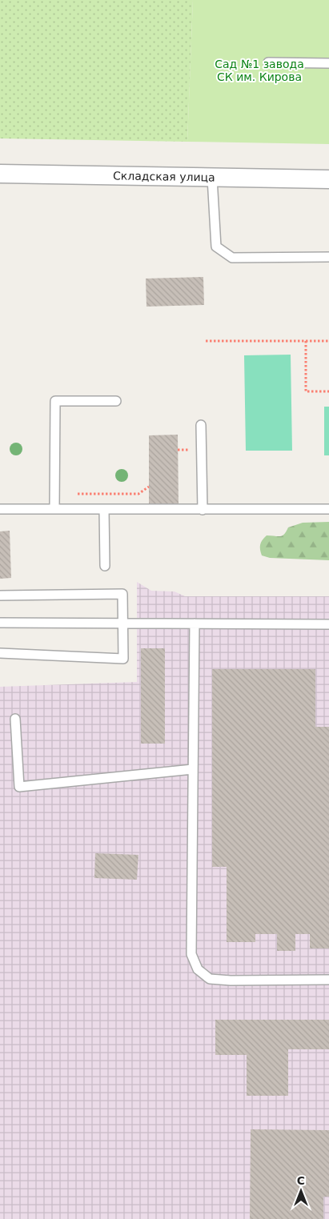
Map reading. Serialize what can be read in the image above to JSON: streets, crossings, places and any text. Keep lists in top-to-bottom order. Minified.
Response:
{"streets":{"street":["Складская улица"]},"parks":["Сад №1 завода СК им. Кирова"],"north":"top"}
